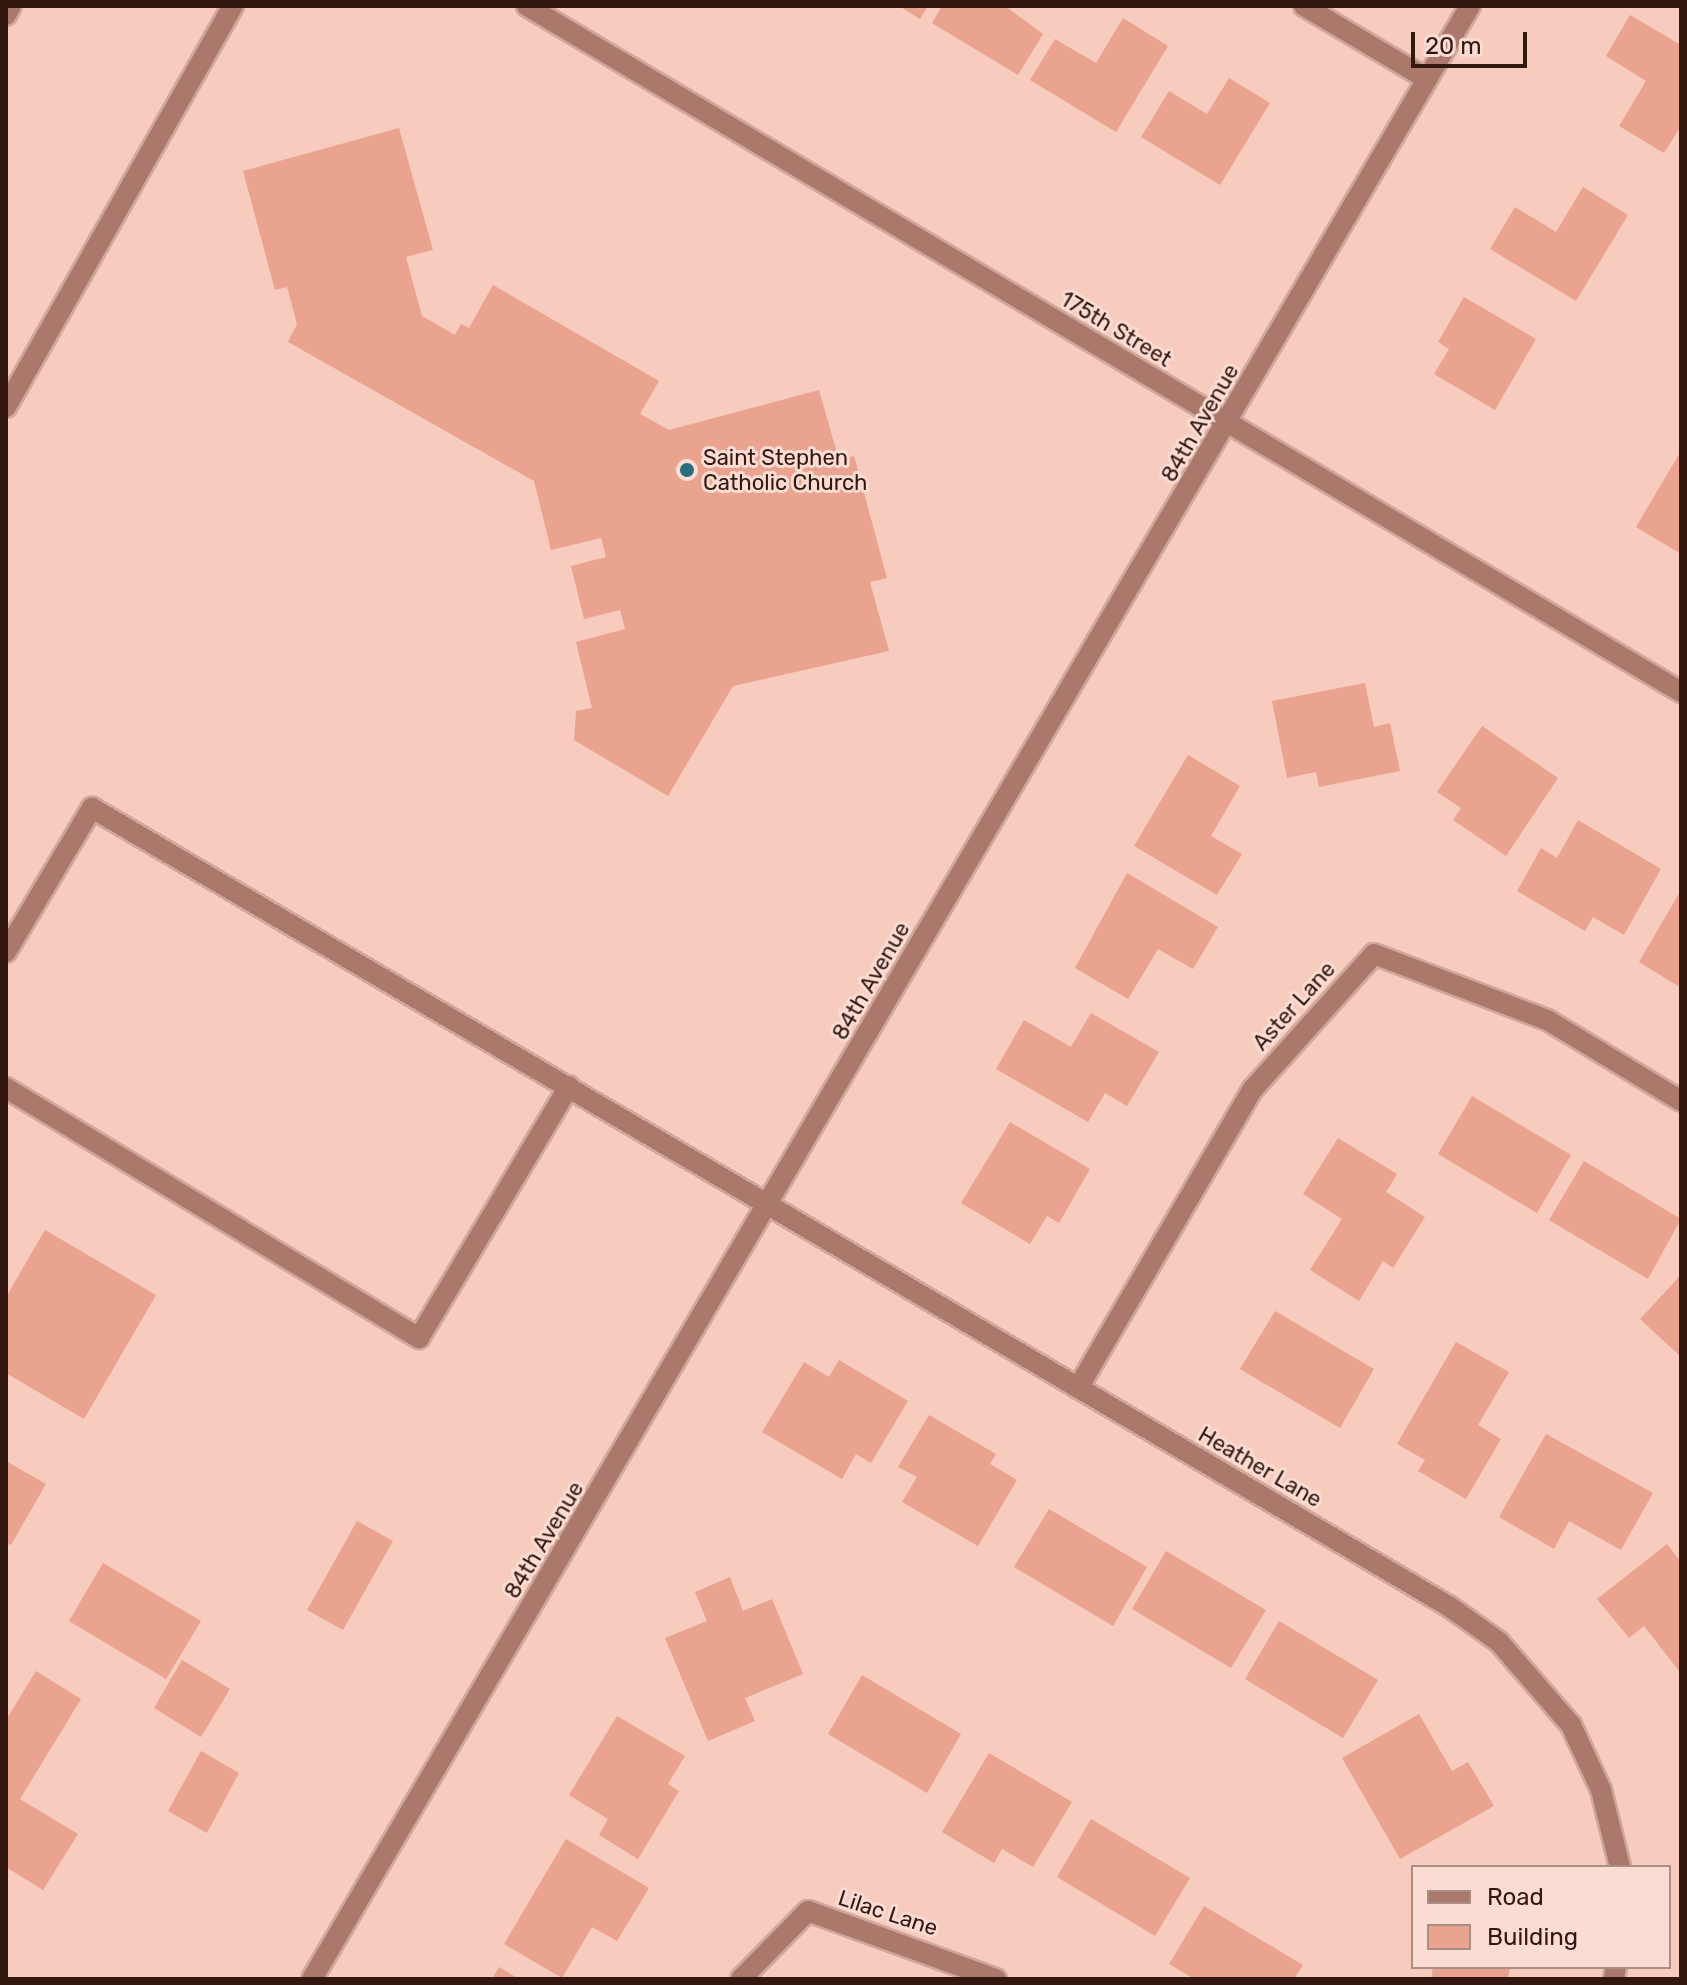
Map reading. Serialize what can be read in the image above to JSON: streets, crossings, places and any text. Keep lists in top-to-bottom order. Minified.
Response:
{"streets":{"street":["175th Street","84th Avenue","Aster Lane","Heather Lane","Lilac Lane"]},"crossings":[["175th Street","84th Avenue"],["84th Avenue","Heather Lane"],["Aster Lane","Heather Lane"]],"places":["Saint Stephen Catholic Church"],"legend":["Road","Building"],"scale_bar":"20 m"}
